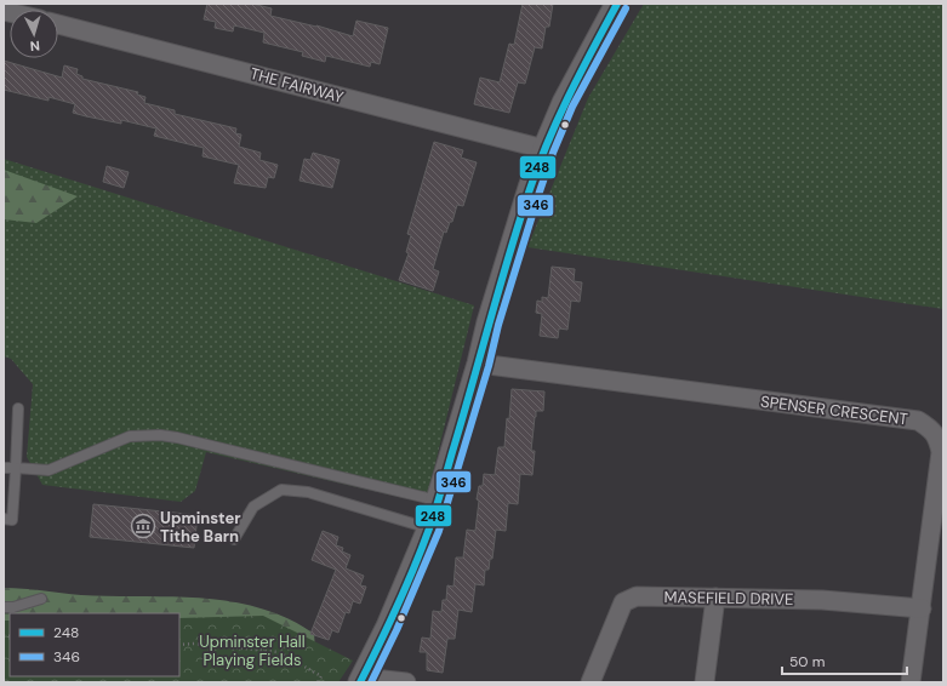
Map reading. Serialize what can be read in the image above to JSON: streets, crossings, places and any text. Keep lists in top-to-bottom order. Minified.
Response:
{"streets":{"street":["THE FAIRWAY","SPENSER CRESCENT","MASEFIELD DRIVE"]},"crossings":[["SPENSER CRESCENT","MASEFIELD DRIVE"]],"parks":["Upminster Hall Playing Fields"],"places":{"museum":["Upminster Tithe Barn"]},"lines":["transit line 248","transit line 346"],"legend":["248","346"],"scale_bar":"50 m","north":"bottom"}
